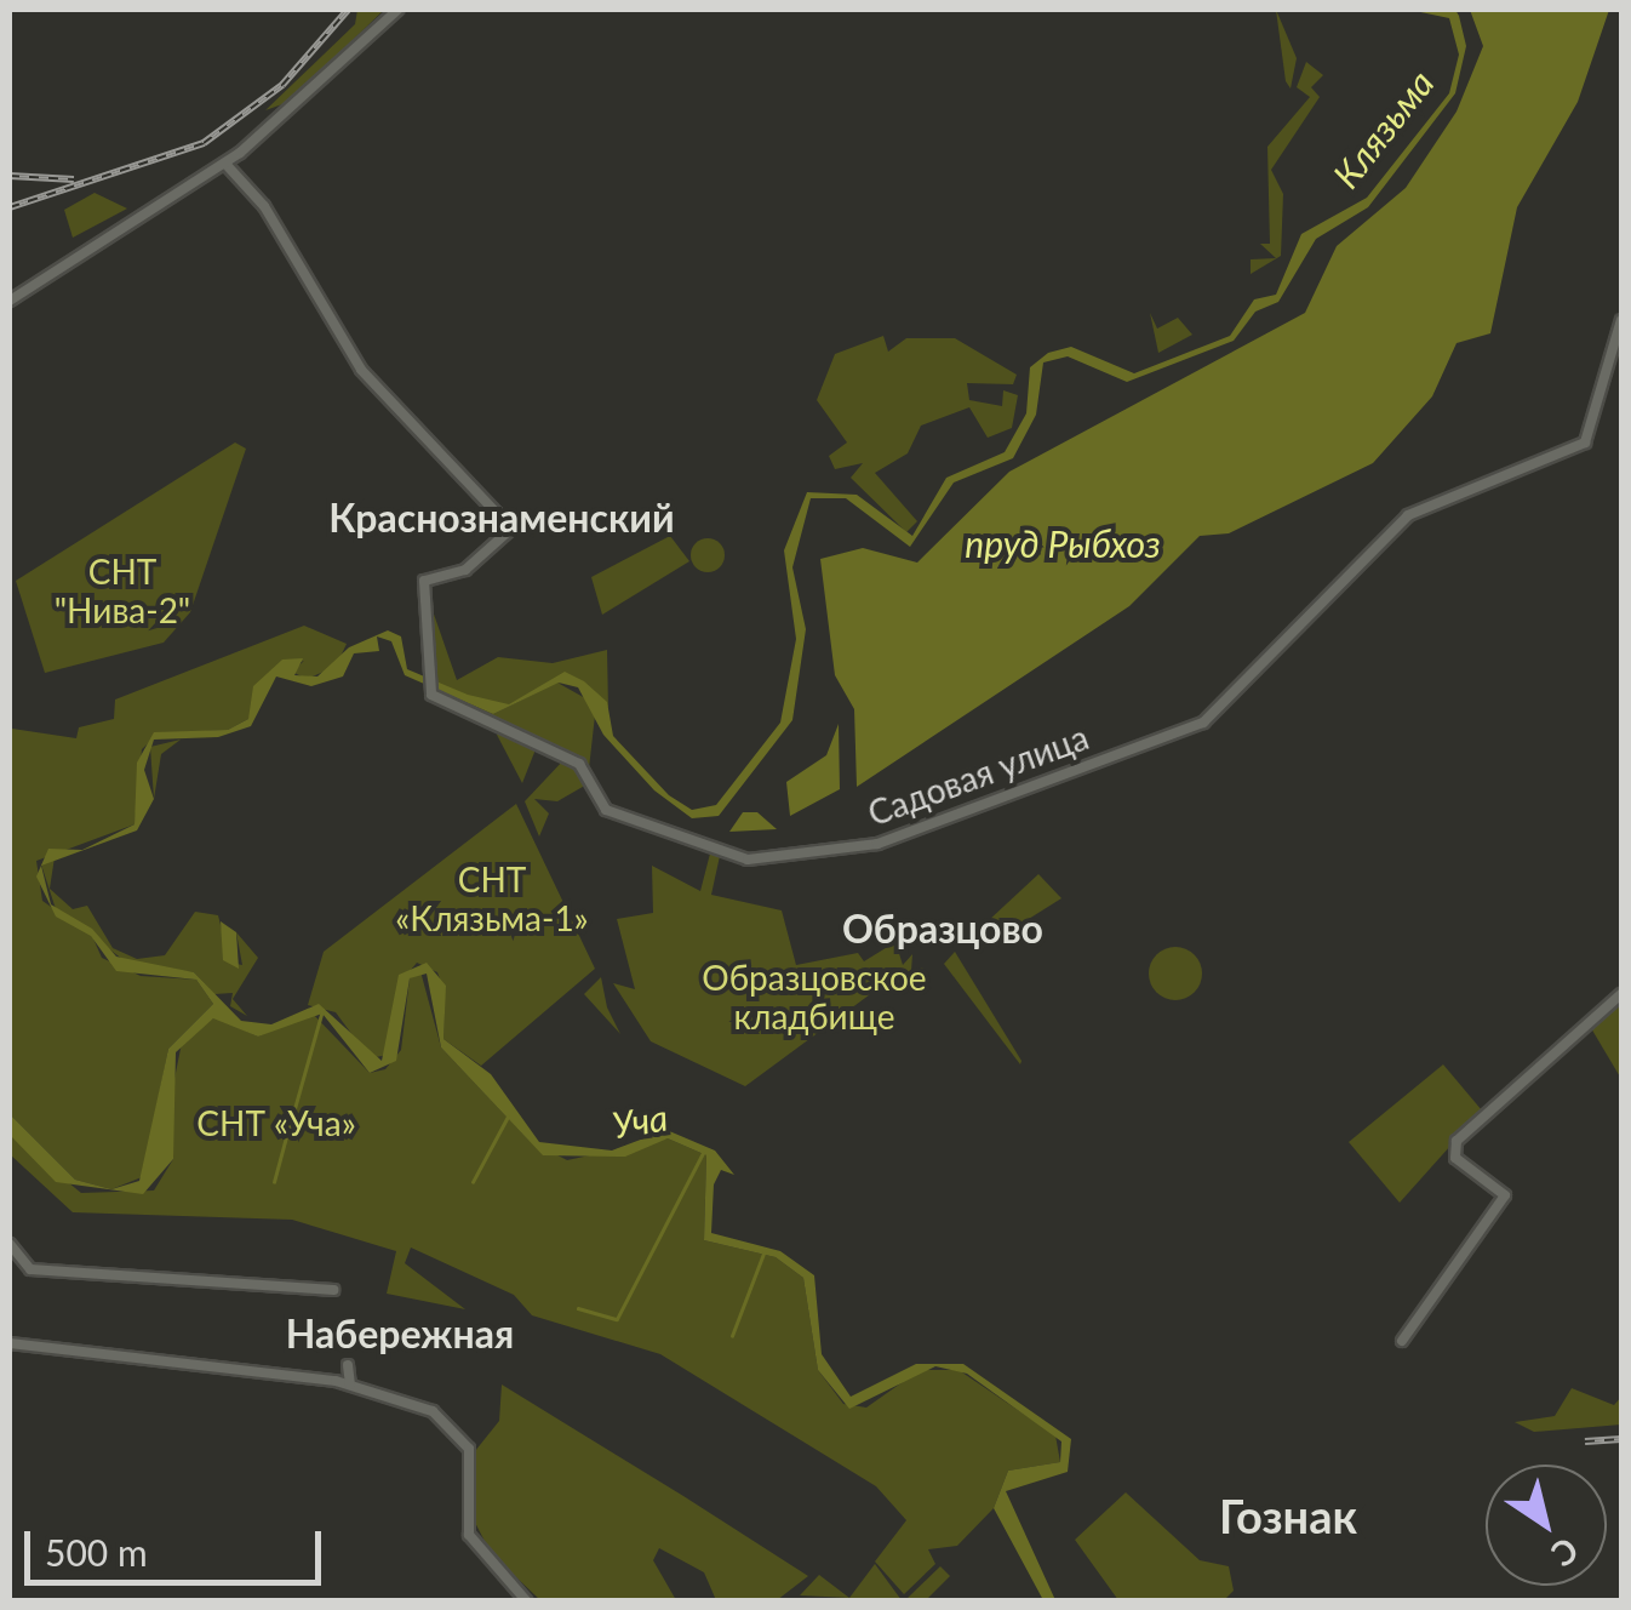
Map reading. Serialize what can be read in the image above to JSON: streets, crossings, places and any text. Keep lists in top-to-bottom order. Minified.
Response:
{"streets":{"street":["Садовая улица"]},"districts":["Краснознаменский","Образцово","Набережная","Гознак"],"water":["Клязьма","пруд Рыбхоз","Уча"],"parks":["СНТ \"Нива-2\"","СНТ «Клязьма-1»","Образцовское кладбище","СНТ «Уча»"],"scale_bar":"500 m","north":"bottom right"}
